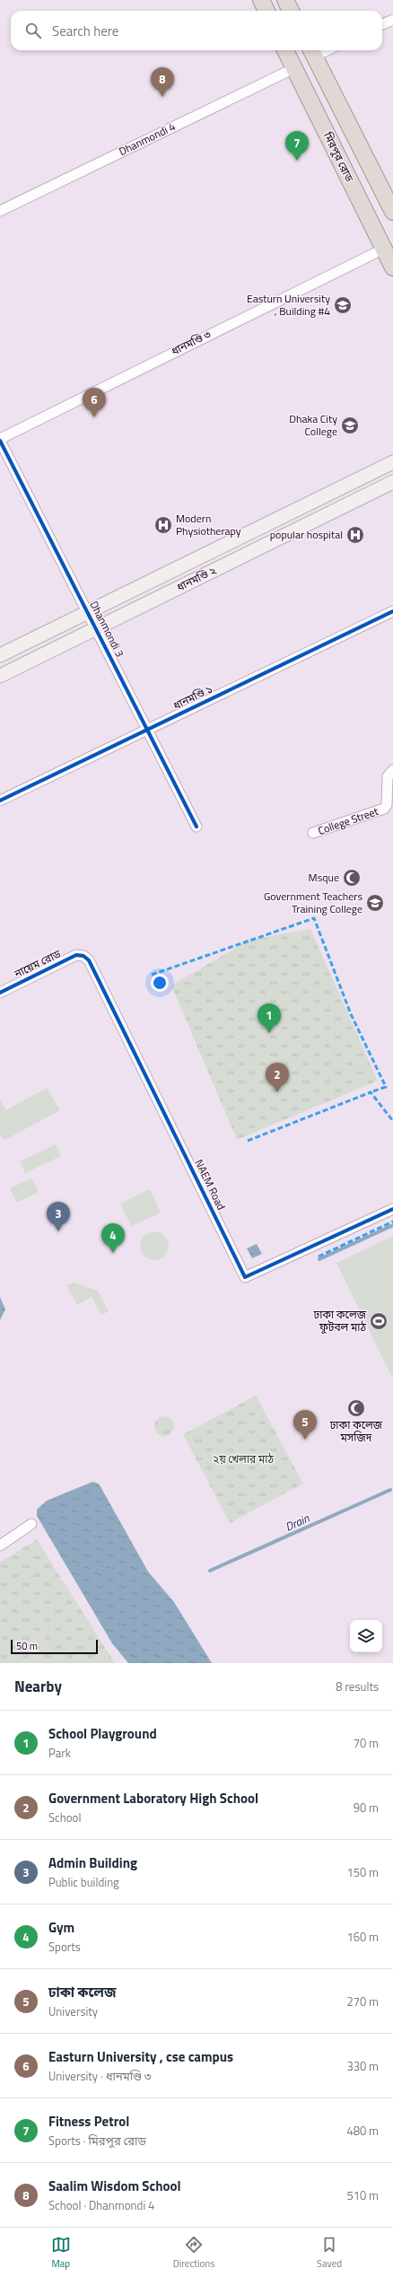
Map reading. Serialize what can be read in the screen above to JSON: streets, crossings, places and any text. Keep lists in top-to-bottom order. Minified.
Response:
{"streets":{"highway":["মিরপুর রোড"],"main road":["ধানমণ্ডি ২"],"street":["Dhanmondi 4","ধানমণ্ডি ৩","Dhanmondi 3","ধানমণ্ডি ১","College Street","নায়েম রোড","NAEM Road"]},"crossings":[["Dhanmondi 4","মিরপুর রোড"],["মিরপুর রোড","ধানমণ্ডি ৩"],["ধানমণ্ডি ৩","Dhanmondi 3"],["ধানমণ্ডি ২","Dhanmondi 3"],["Dhanmondi 3","ধানমণ্ডি ১"],["নায়েম রোড","NAEM Road"]],"water":["Drain"],"parks":["২য় খেলার মাঠ"],"places":{"school or university":["Easturn University , Building #4","Dhaka City College","Government Teachers Training College"],"hospital":["Modern Physiotherapy","popular hospital"],"mosque":["Msque","ঢাকা কলেজ মসজিদ"],"sports":["ঢাকা কলেজ ফুটবল মাঠ"]},"scale_bar":"50 m","page":{"search":"Search here","pins":["8","7","6","1","2","3","4","5"],"scale":"50 m","heading":["Nearby","8 results"],"list":[{"mark":"1","name":"School Playground","note":"Park","value":"70 m"},{"mark":"2","name":"Government Laboratory High School","note":"School","value":"90 m"},{"mark":"3","name":"Admin Building","note":"Public building","value":"150 m"},{"mark":"4","name":"Gym","note":"Sports","value":"160 m"},{"mark":"5","name":"ঢাকা কলেজ","note":"University","value":"270 m"},{"mark":"6","name":"Easturn University , cse campus","note":"University · ধানমণ্ডি ৩","value":"330 m"},{"mark":"7","name":"Fitness Petrol","note":"Sports · মিরপুর রোড","value":"480 m"},{"mark":"8","name":"Saalim Wisdom School","note":"School · Dhanmondi 4","value":"510 m"}],"nav":["Map","Directions","Saved"]}}
